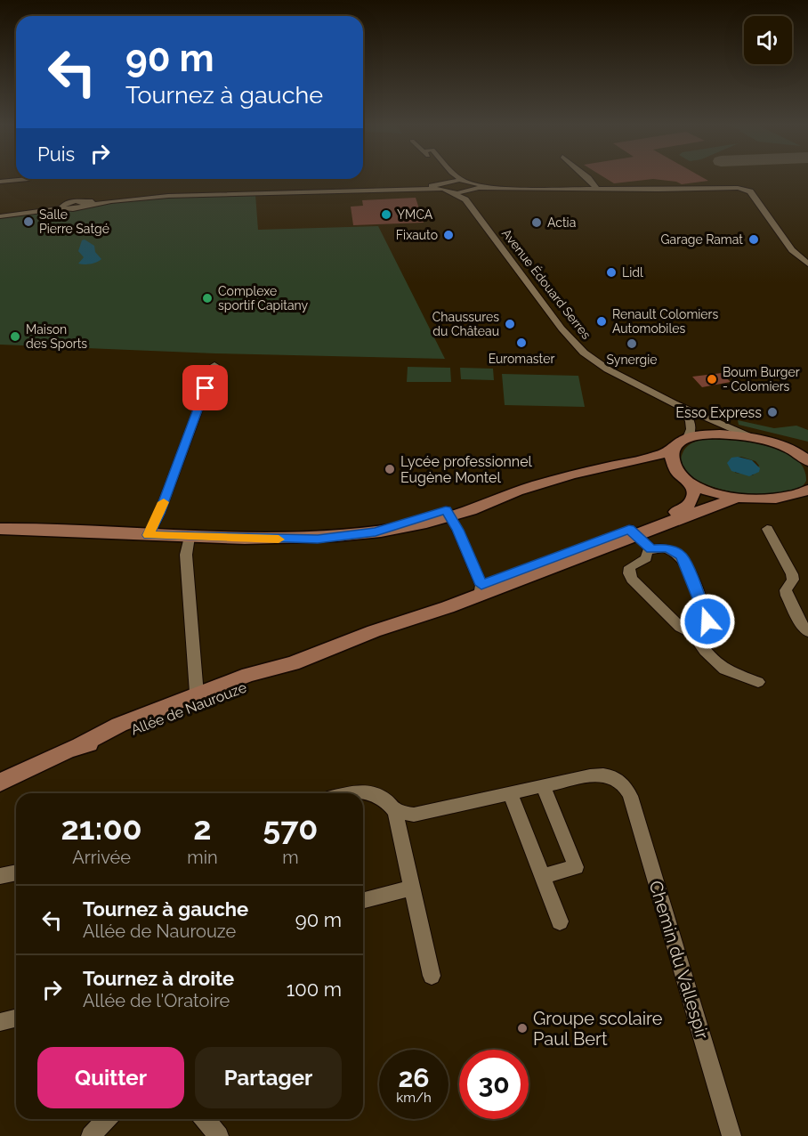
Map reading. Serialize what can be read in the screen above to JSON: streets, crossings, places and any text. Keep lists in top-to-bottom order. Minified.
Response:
{"streets":{"main road":["Allée de Naurouze"],"street":["Avenue Édouard Serres","Chemin du Vallespir"]},"places":["YMCA","Salle Pierre Satgé","Actia","Fixauto","Garage Ramat","Lidl","Complexe sportif Capitany","Renault Colomiers Automobiles","Chaussures du Château","Maison des Sports","Euromaster","Synergie","Boum Burger - Colomiers","Esso Express","Lycée professionnel Eugène Montel","Groupe scolaire Paul Bert"],"page":{"turn":["90 m","Tournez à gauche"],"then":"Puis","eta":["21:00","Arrivée","2","min","570","m"],"list":[{"name":"Tournez à gauche","note":"Allée de Naurouze","value":"90 m"},{"name":"Tournez à droite","note":"Allée de l'Oratoire","value":"100 m"}],"buttons":["Quitter","Partager"],"speed":"26 km/h","limit":"30"}}
